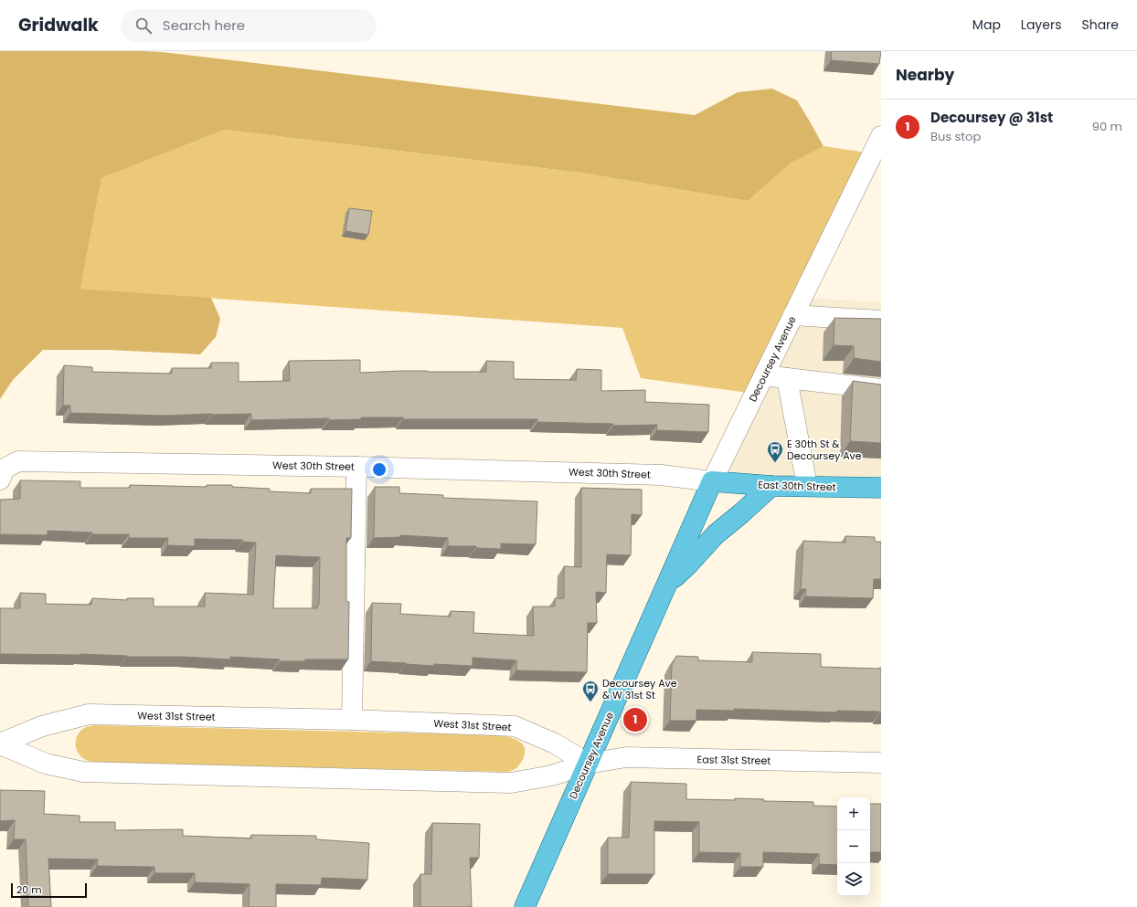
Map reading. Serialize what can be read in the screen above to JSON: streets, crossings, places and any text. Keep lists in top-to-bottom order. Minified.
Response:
{"streets":{"main road":["Decoursey Avenue","East 30th Street"],"street":["West 30th Street","West 31st Street","East 31st Street"]},"crossings":[["Decoursey Avenue","West 30th Street"],["Decoursey Avenue","East 30th Street"],["Decoursey Avenue","West 31st Street"],["Decoursey Avenue","East 31st Street"],["West 30th Street","East 30th Street"],["West 31st Street","East 31st Street"]],"places":{"bus stop":["E 30th St & Decoursey Ave","Decoursey Ave & W 31st St"]},"scale_bar":"20 m","page":{"header":"Gridwalk","search":"Search here","nav":["Map","Layers","Share"],"heading":"Nearby","list":[{"mark":"1","name":"Decoursey @ 31st","note":"Bus stop","value":"90 m"}],"pins":"1","map_buttons":["+","−"],"scale":"20 m"}}
